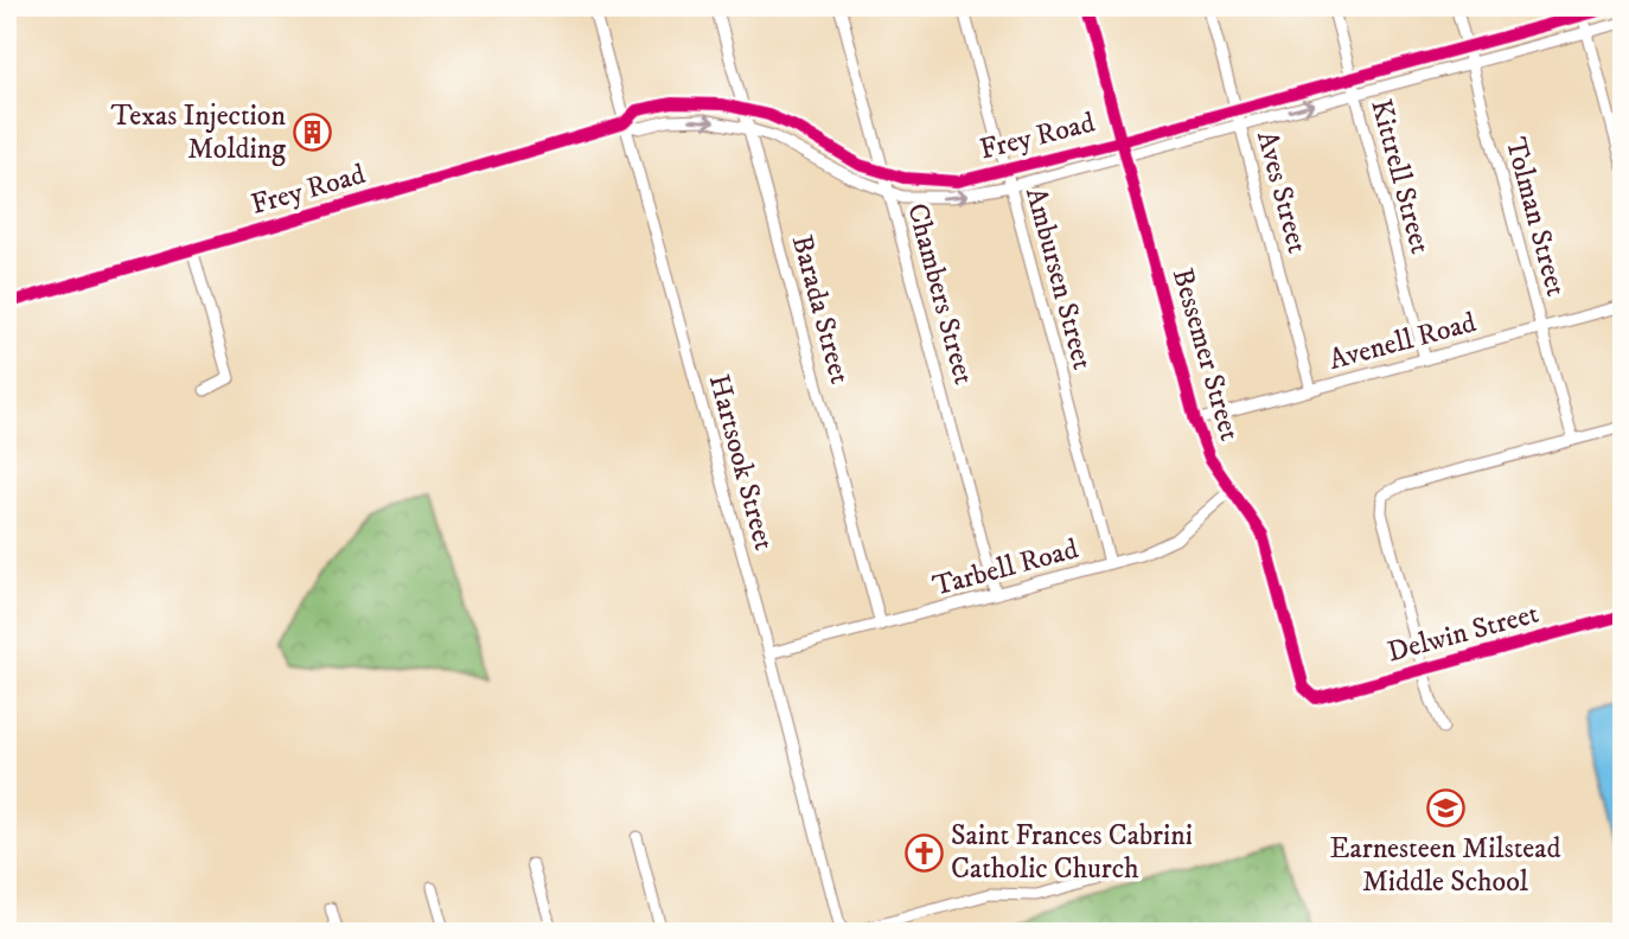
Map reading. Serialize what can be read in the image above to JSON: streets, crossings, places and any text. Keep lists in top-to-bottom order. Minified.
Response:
{"streets":{"street":["Frey Road","Kittrell Street","Aves Street","Tolman Street","Ambursen Street","Chambers Street","Barada Street","Avenell Road","Bessemer Street","Hartsook Street","Tarbell Road","Delwin Street"]},"crossings":[["Frey Road","Kittrell Street"],["Frey Road","Aves Street"],["Frey Road","Tolman Street"],["Frey Road","Ambursen Street"],["Frey Road","Chambers Street"],["Frey Road","Barada Street"],["Frey Road","Bessemer Street"],["Frey Road","Hartsook Street"],["Kittrell Street","Avenell Road"],["Aves Street","Avenell Road"],["Tolman Street","Avenell Road"],["Ambursen Street","Tarbell Road"],["Chambers Street","Tarbell Road"],["Barada Street","Tarbell Road"],["Avenell Road","Bessemer Street"],["Bessemer Street","Tarbell Road"],["Bessemer Street","Delwin Street"],["Hartsook Street","Tarbell Road"]],"places":{"building":["Texas Injection Molding"],"school or university":["Earnesteen Milstead Middle School"],"church":["Saint Frances Cabrini Catholic Church"]}}
